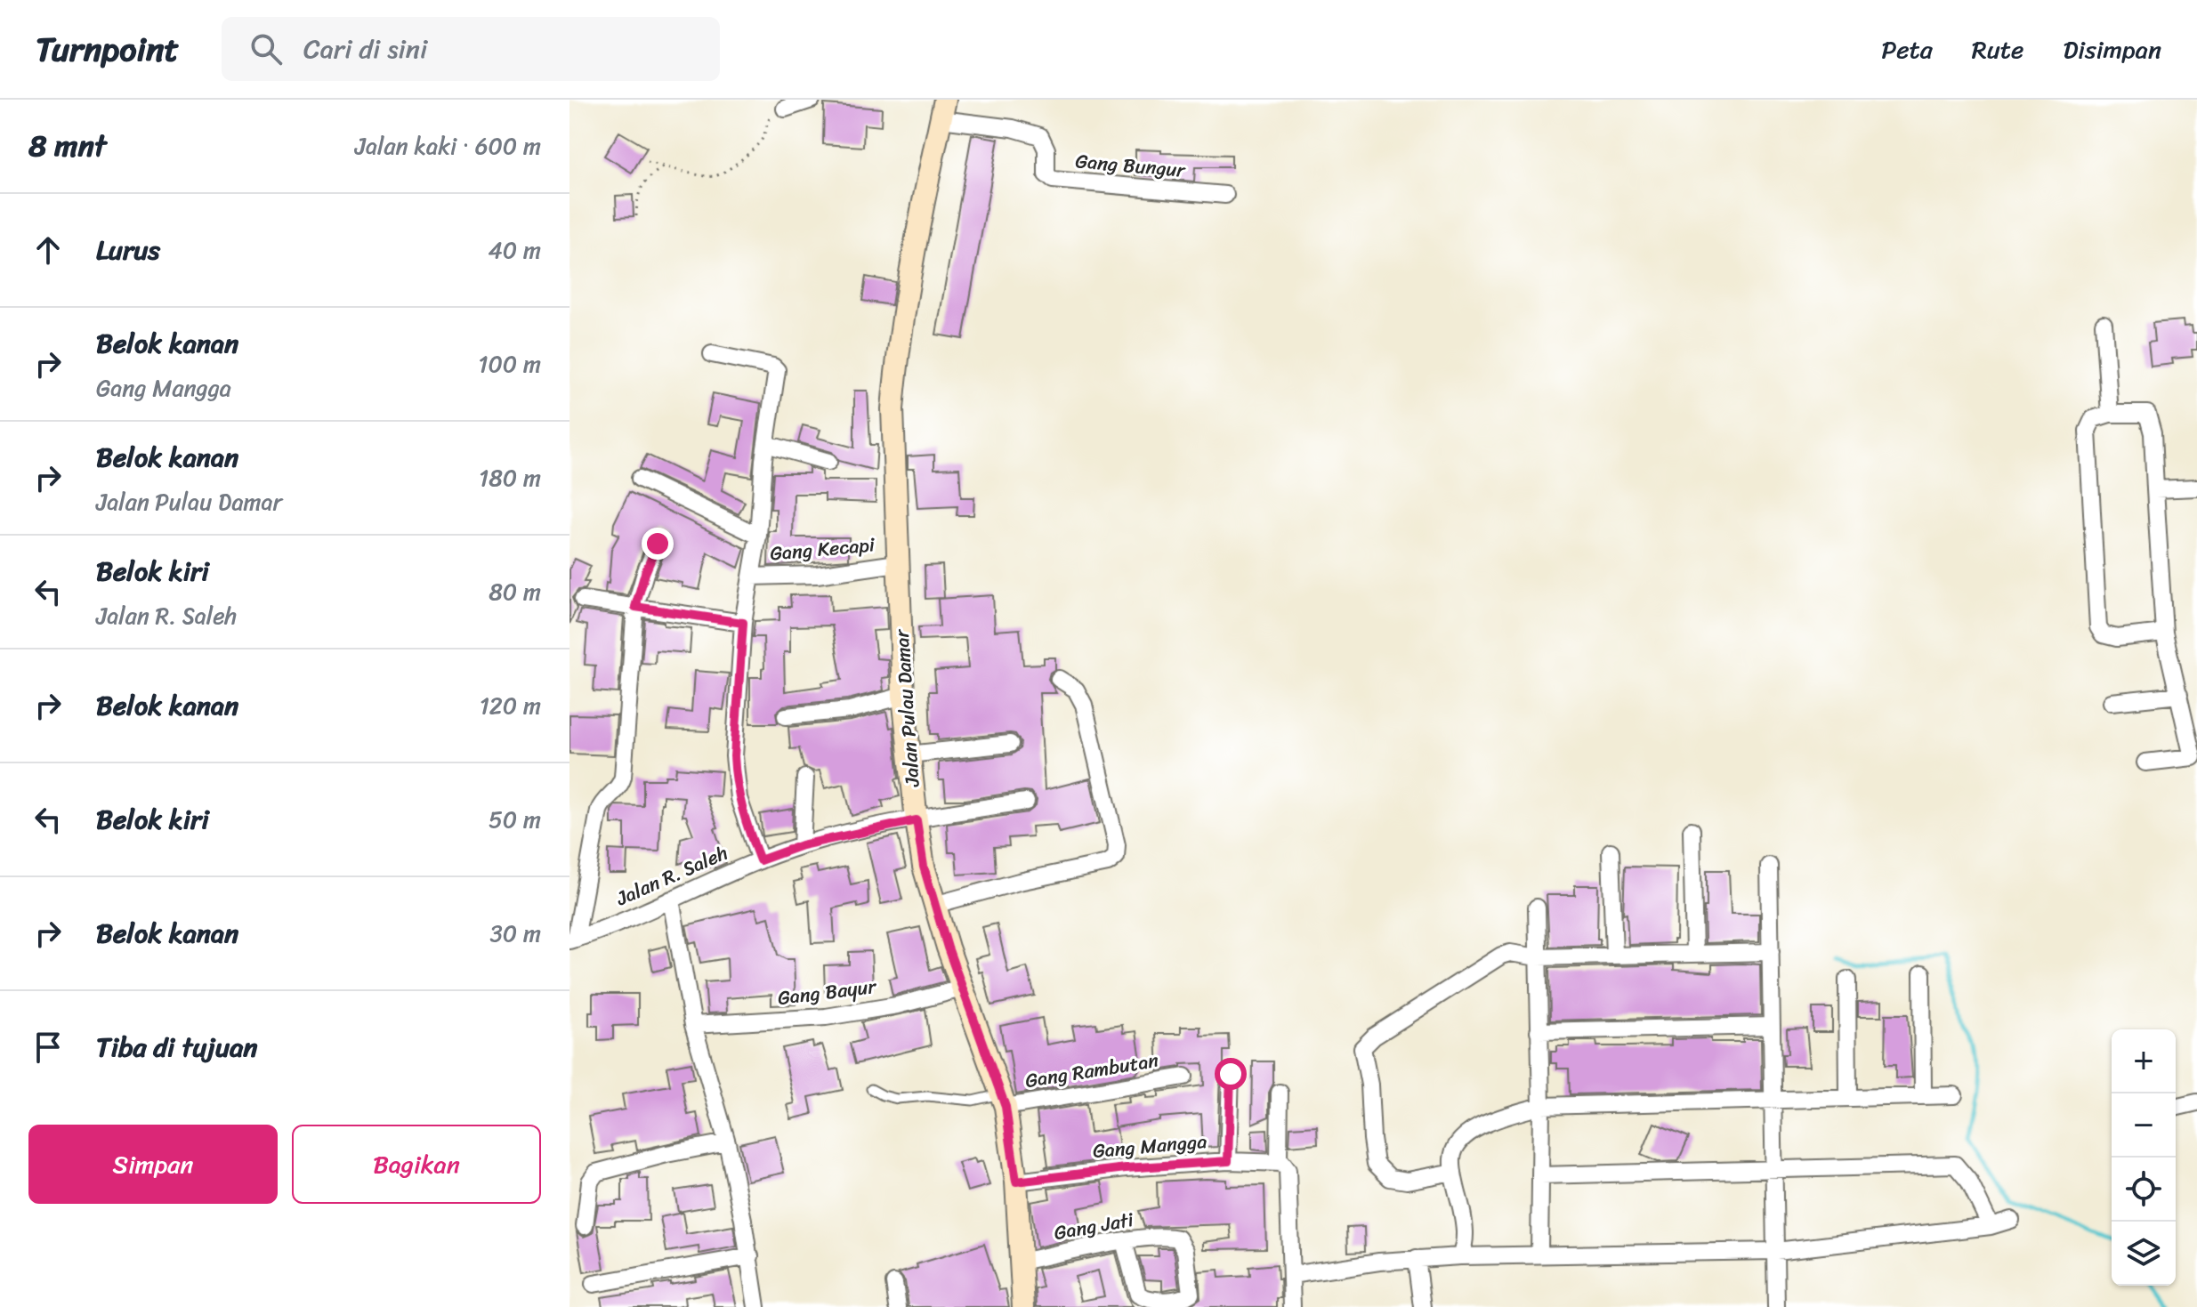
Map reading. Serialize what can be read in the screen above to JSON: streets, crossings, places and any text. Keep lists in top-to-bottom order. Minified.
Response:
{"streets":{"street":["Gang Bungur","Gang Kecapi","Jalan Pulau Damar","Jalan R. Saleh","Gang Bayur","Gang Rambutan","Gang Mangga","Gang Jati"]},"crossings":[["Gang Bungur","Jalan Pulau Damar"],["Gang Kecapi","Jalan Pulau Damar"],["Jalan Pulau Damar","Jalan R. Saleh"],["Jalan Pulau Damar","Gang Bayur"],["Jalan Pulau Damar","Gang Rambutan"],["Jalan Pulau Damar","Gang Mangga"],["Jalan Pulau Damar","Gang Jati"]],"page":{"header":"Turnpoint","search":"Cari di sini","nav":["Peta","Rute","Disimpan"],"heading":["8 mnt","Jalan kaki · 600 m"],"list":[["Lurus","40 m"],["Belok kanan","Gang Mangga","100 m"],["Belok kanan","Jalan Pulau Damar","180 m"],["Belok kiri","Jalan R. Saleh","80 m"],["Belok kanan","120 m"],["Belok kiri","50 m"],["Belok kanan","30 m"],"Tiba di tujuan"],"map_buttons":["+","−"],"buttons":["Simpan","Bagikan"]}}
